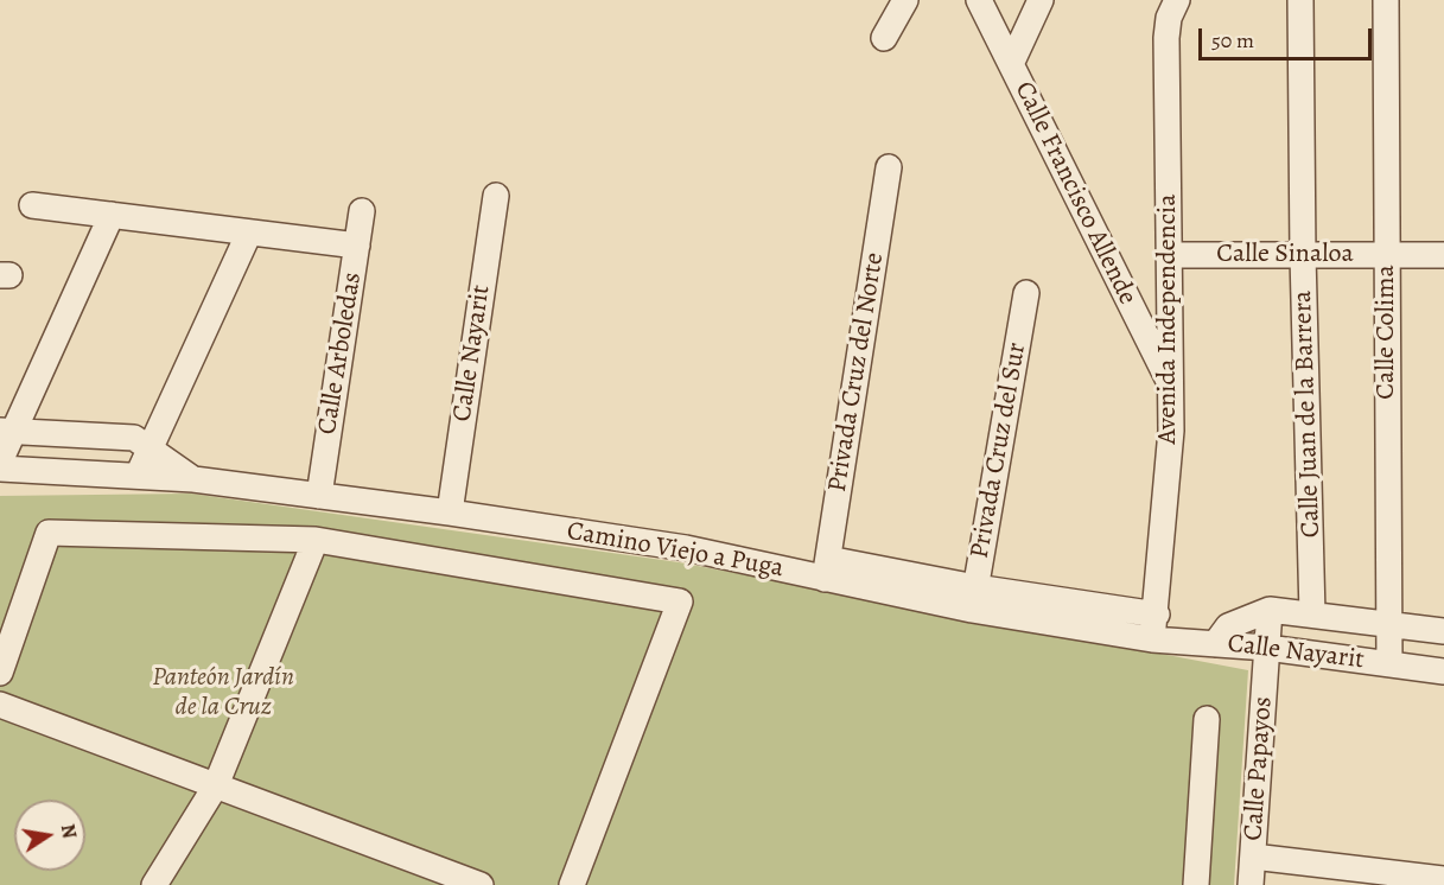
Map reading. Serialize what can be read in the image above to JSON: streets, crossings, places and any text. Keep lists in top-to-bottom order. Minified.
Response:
{"streets":{"street":["Calle Francisco Allende","Calle Sinaloa","Avenida Independencia","Calle Colima","Calle Arboledas","Calle Nayarit","Privada Cruz del Norte","Calle Juan de la Barrera","Privada Cruz del Sur","Camino Viejo a Puga","Calle Papayos"]},"crossings":[["Calle Francisco Allende","Avenida Independencia"],["Calle Sinaloa","Avenida Independencia"],["Calle Sinaloa","Calle Colima"],["Calle Sinaloa","Calle Juan de la Barrera"],["Avenida Independencia","Camino Viejo a Puga"],["Calle Colima","Calle Nayarit"],["Calle Arboledas","Camino Viejo a Puga"],["Calle Nayarit","Calle Juan de la Barrera"],["Calle Nayarit","Camino Viejo a Puga"],["Calle Nayarit","Calle Papayos"],["Privada Cruz del Norte","Camino Viejo a Puga"],["Privada Cruz del Sur","Camino Viejo a Puga"]],"parks":["Panteón Jardín de la Cruz"],"scale_bar":"50 m","north":"right"}
